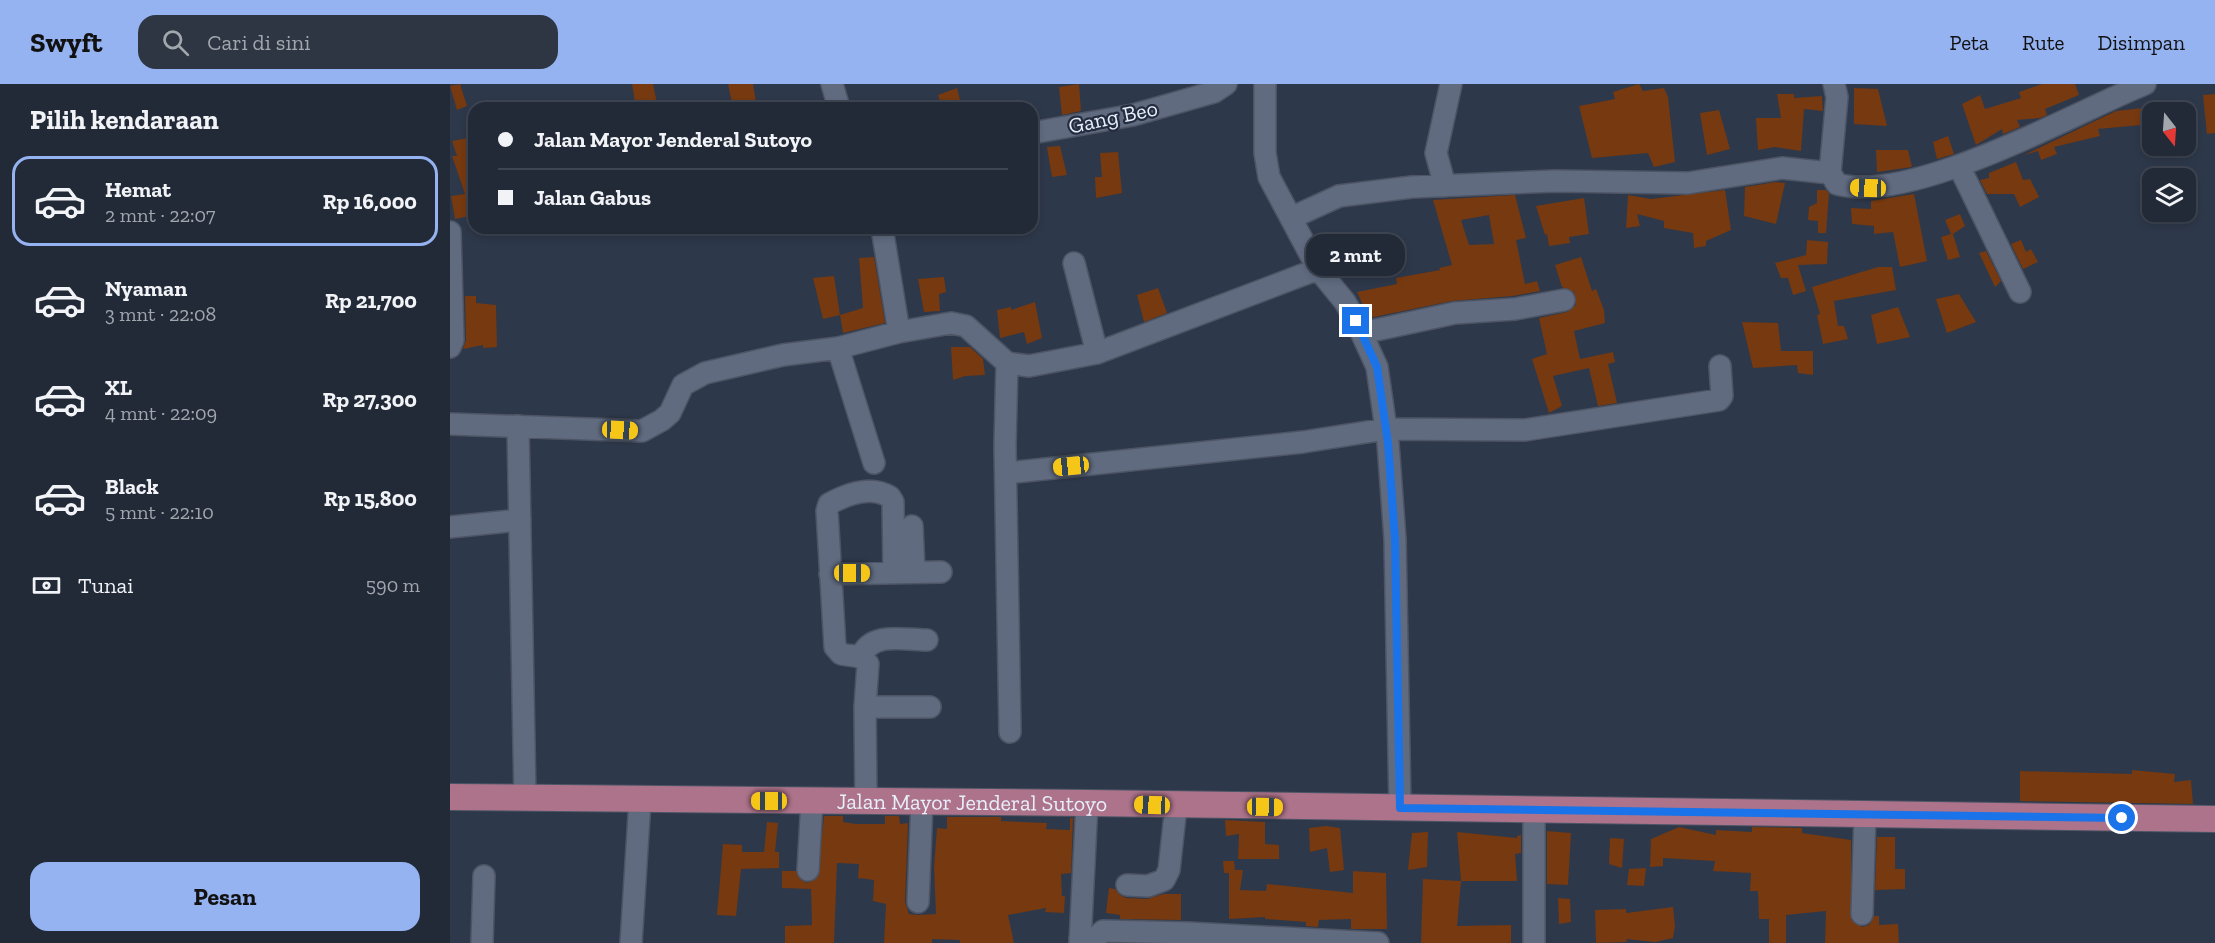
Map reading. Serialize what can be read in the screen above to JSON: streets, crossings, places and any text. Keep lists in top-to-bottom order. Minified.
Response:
{"streets":{"main road":["Jalan Mayor Jenderal Sutoyo"],"street":["Gang Beo"]},"north":"bottom","page":{"header":"Swyft","search":"Cari di sini","nav":["Peta","Rute","Disimpan"],"heading":"Pilih kendaraan","banner":["Jalan Mayor Jenderal Sutoyo","Jalan Gabus"],"list":[{"name":"Hemat","note":"2 mnt · 22:07","value":"Rp 16,000"},{"name":"Nyaman","note":"3 mnt · 22:08","value":"Rp 21,700"},{"name":"XL","note":"4 mnt · 22:09","value":"Rp 27,300"},{"name":"Black","note":"5 mnt · 22:10","value":"Rp 15,800"}],"bubble":"2 mnt","pay":["Tunai","590 m"],"buttons":"Pesan"}}
